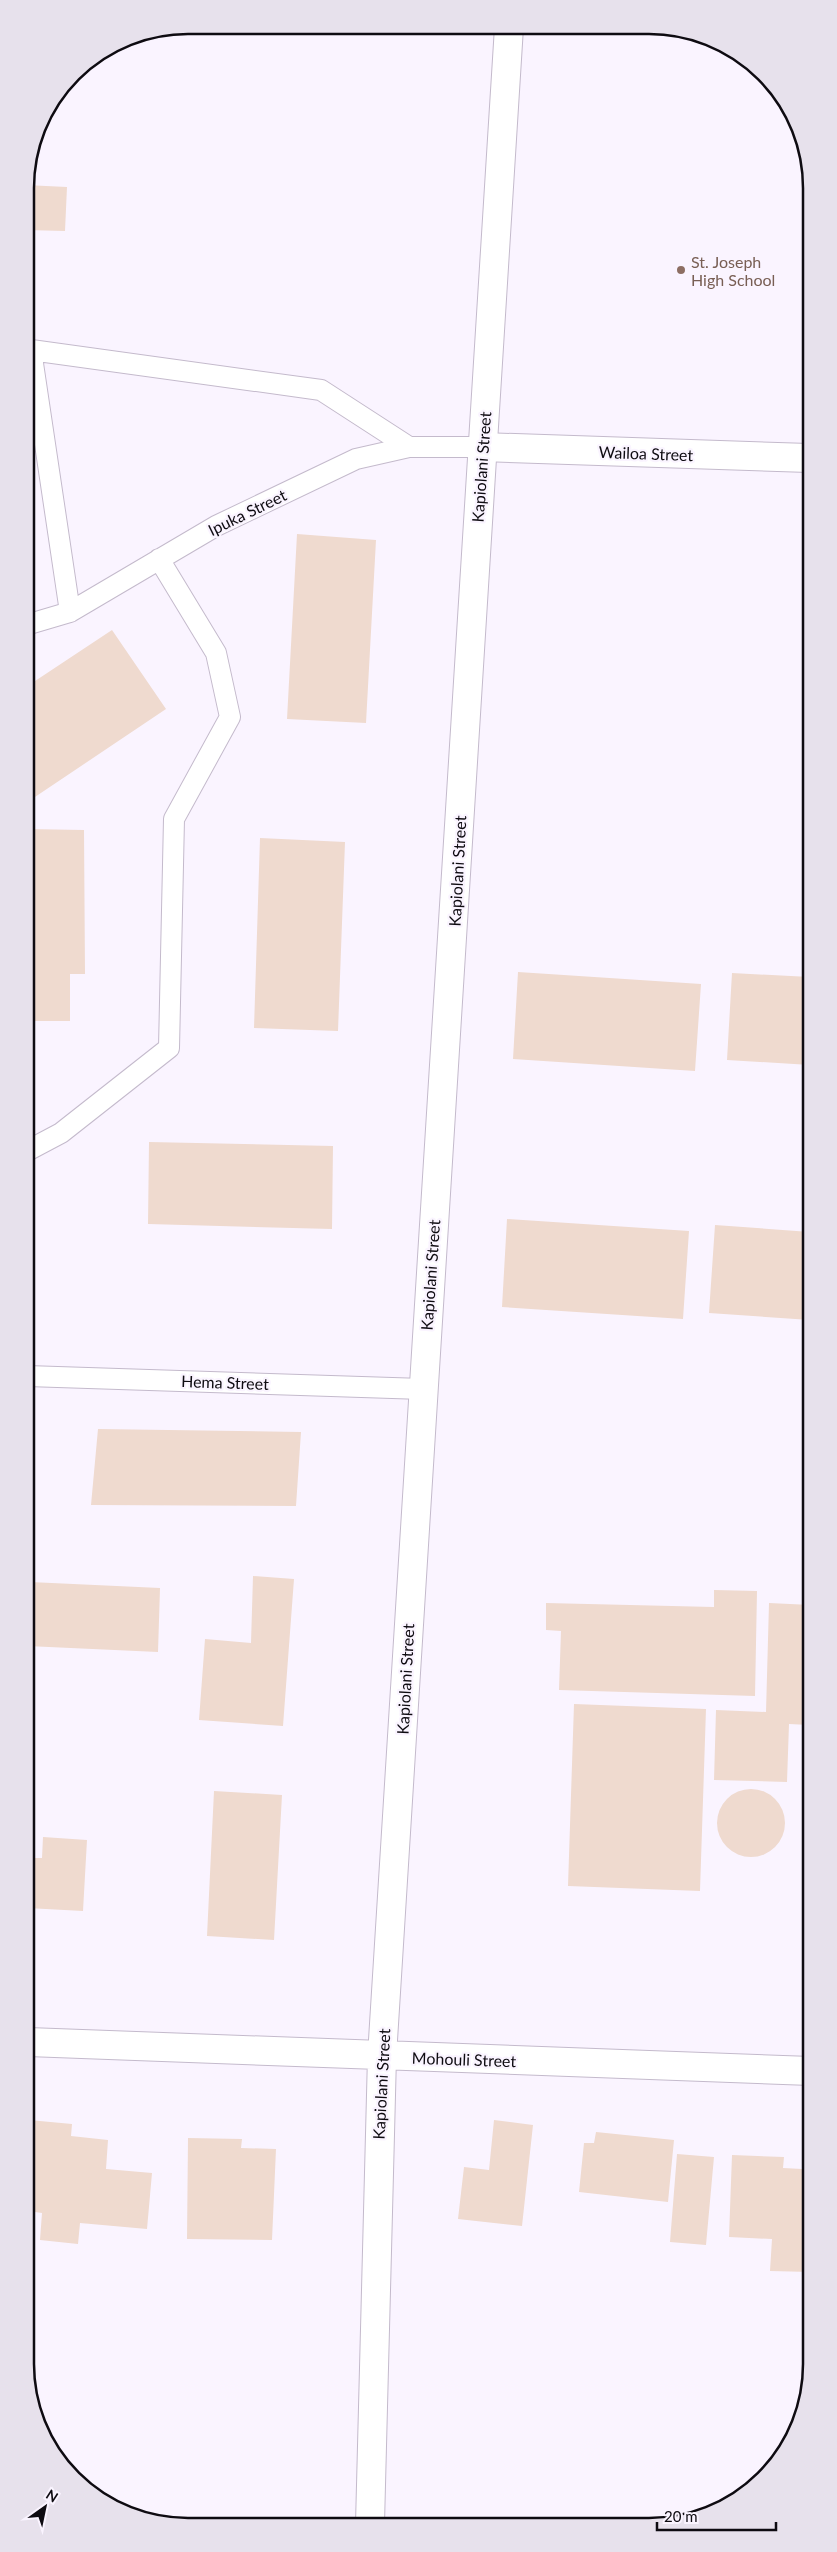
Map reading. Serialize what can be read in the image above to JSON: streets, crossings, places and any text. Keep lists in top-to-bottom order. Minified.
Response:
{"streets":{"street":["Wailoa Street","Kapiolani Street","Mohouli Street"],"lane":["Ipuka Street","Hema Street"]},"crossings":[["Wailoa Street","Kapiolani Street"],["Wailoa Street","Ipuka Street"],["Kapiolani Street","Ipuka Street"],["Kapiolani Street","Hema Street"],["Kapiolani Street","Mohouli Street"]],"places":["St. Joseph High School"],"scale_bar":"20 m","north":"top right"}
